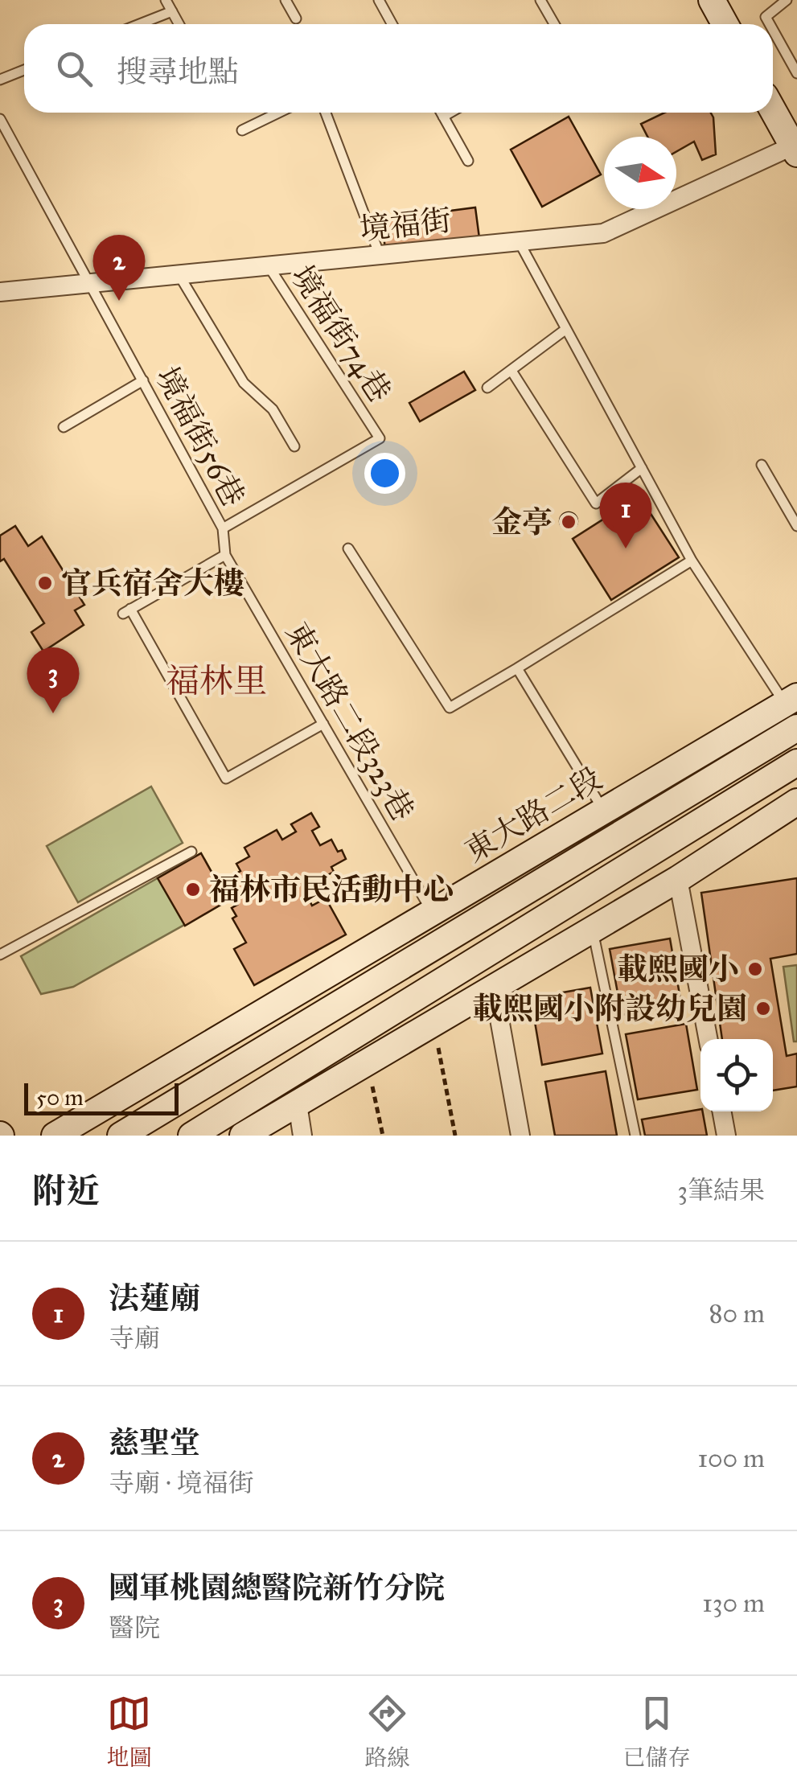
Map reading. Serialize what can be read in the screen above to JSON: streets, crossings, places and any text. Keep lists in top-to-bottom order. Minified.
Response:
{"streets":{"street":["境福街","東大路二段"],"lane":["境福街74巷","境福街56巷","東大路二段323巷"]},"crossings":[["境福街","境福街74巷"],["境福街","境福街56巷"],["境福街74巷","境福街56巷"],["境福街56巷","東大路二段323巷"],["東大路二段323巷","東大路二段"]],"districts":["福林里"],"places":["金亭","官兵宿舍大樓","福林市民活動中心","載熙國小","載熙國小附設幼兒園"],"scale_bar":"50 m","north":"right","page":{"search":"搜尋地點","pins":["2","1","3"],"scale":"50 m","heading":["附近","3筆結果"],"list":[{"mark":"1","name":"法蓮廟","note":"寺廟","value":"80 m"},{"mark":"2","name":"慈聖堂","note":"寺廟 · 境福街","value":"100 m"},{"mark":"3","name":"國軍桃園總醫院新竹分院","note":"醫院","value":"130 m"}],"nav":["地圖","路線","已儲存"]}}
